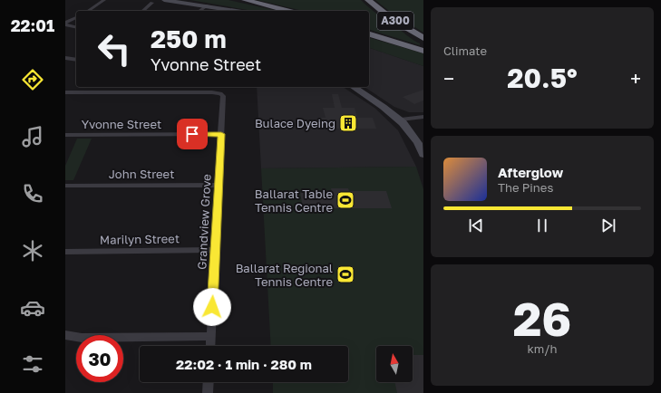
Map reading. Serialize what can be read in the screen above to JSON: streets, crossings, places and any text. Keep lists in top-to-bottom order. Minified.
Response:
{"streets":{"highway":["A300"],"street":["Yvonne Street","John Street","Grandview Grove","Marilyn Street"]},"crossings":[["Yvonne Street","Grandview Grove"],["John Street","Grandview Grove"],["Grandview Grove","Marilyn Street"]],"places":{"building":["Bulace Dyeing"],"sports":["Ballarat Table Tennis Centre","Ballarat Regional Tennis Centre"]},"north":"top","page":{"tabs":"22:01","tile":["Climate",["26","km/h"]],"turn":["250 m","Yvonne Street"],"heat":["−","20.5°","+"],"song":["Afterglow","The Pines"],"limit":"30","trip":"22:02 · 1 min · 280 m"}}
